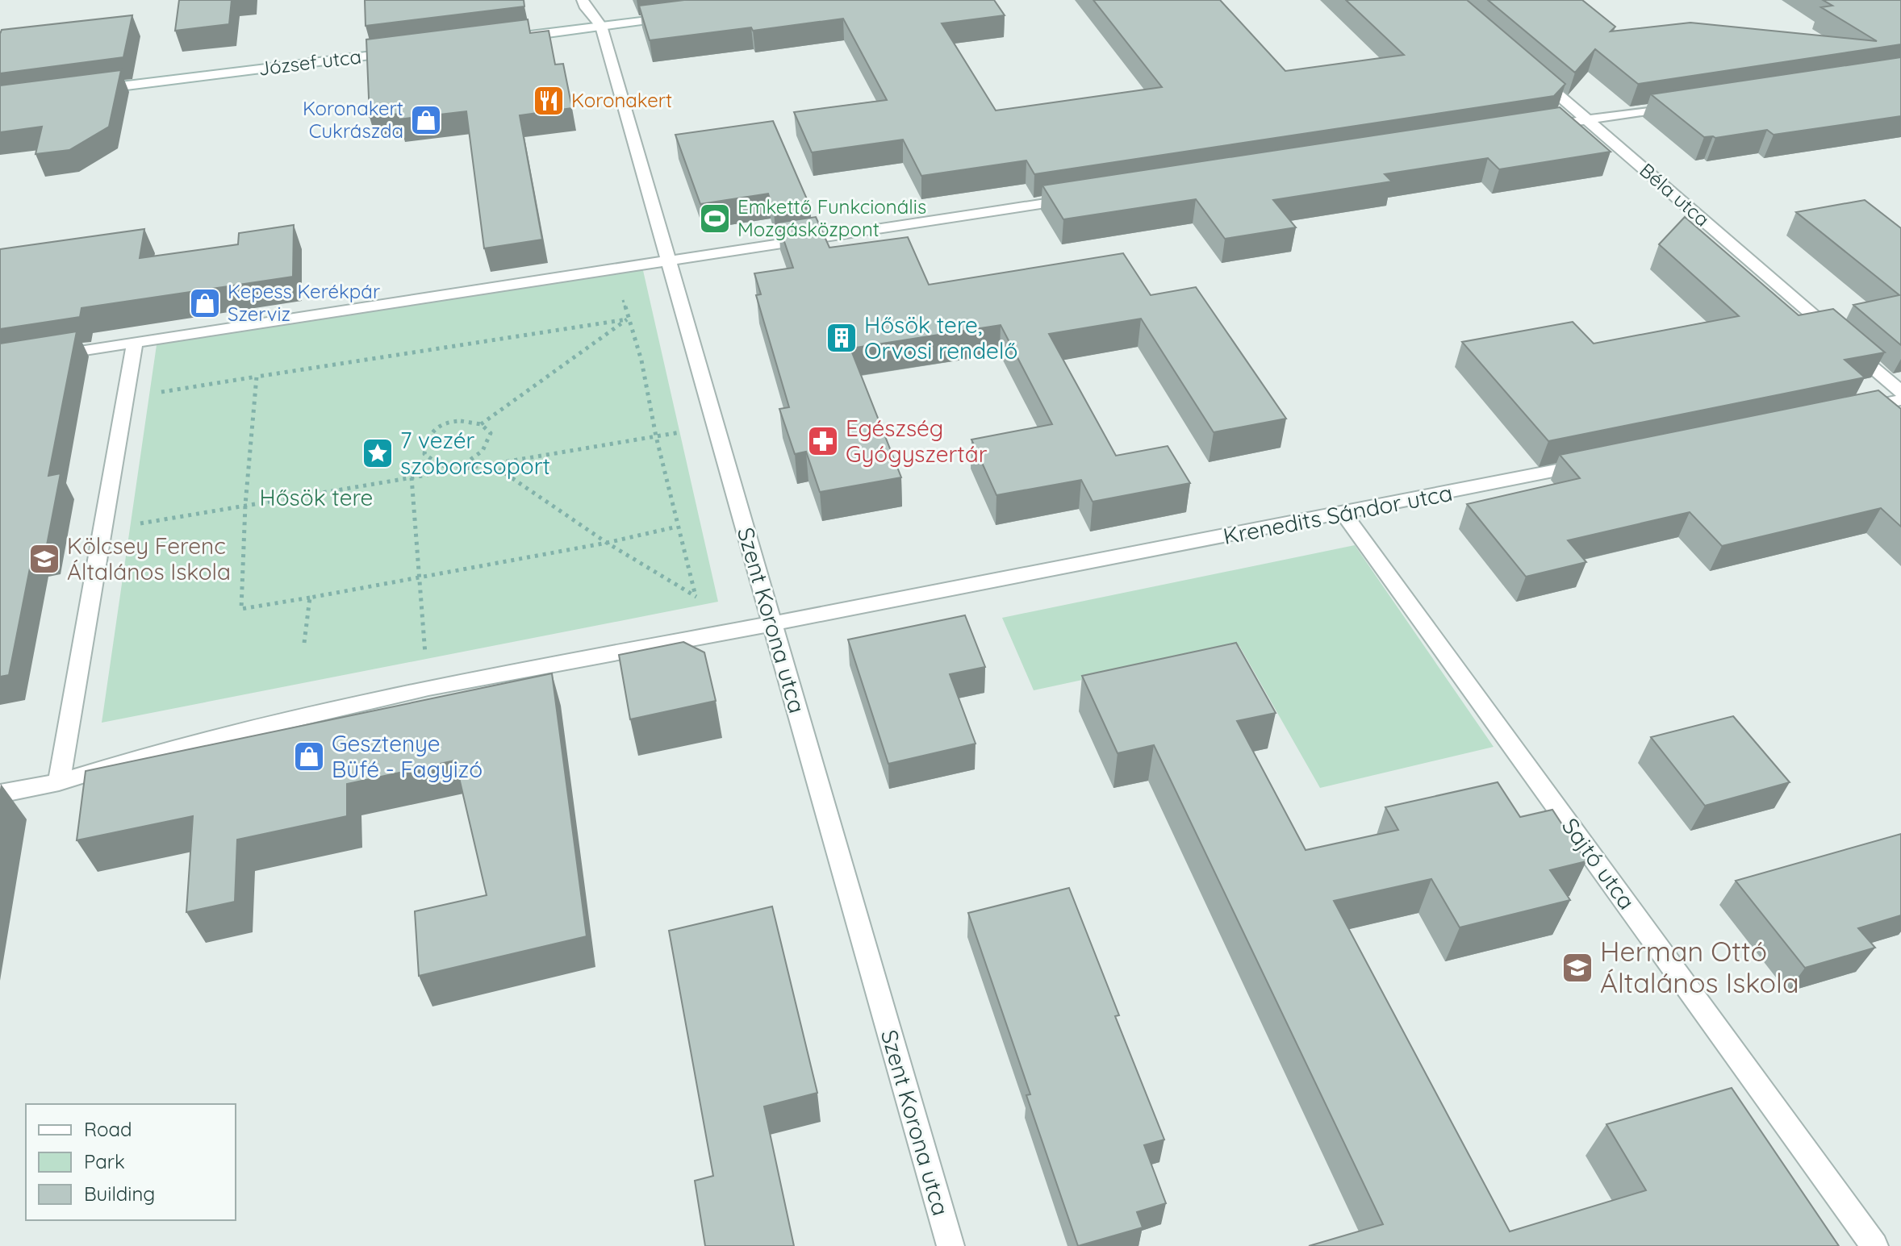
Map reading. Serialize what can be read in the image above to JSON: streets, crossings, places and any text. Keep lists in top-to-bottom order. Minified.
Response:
{"streets":{"street":["József utca","Béla utca","Krenedits Sándor utca","Szent Korona utca","Sajtó utca"]},"crossings":[["Krenedits Sándor utca","Szent Korona utca"],["Krenedits Sándor utca","Sajtó utca"]],"parks":["Hősök tere"],"places":{"restaurant":["Koronakert"],"shop":["Koronakert Cukrászda","Kepess Kerékpár Szerviz","Gesztenye Büfé - Fagyizó"],"sports":["Emkettő Funkcionális Mozgásközpont"],"building":["Hősök tere, Orvosi rendelő"],"pharmacy":["Egészség Gyógyszertár"],"place":["7 vezér szoborcsoport"],"school or university":["Kölcsey Ferenc Általános Iskola","Herman Ottó Általános Iskola"]},"legend":["Road","Park","Building"]}
